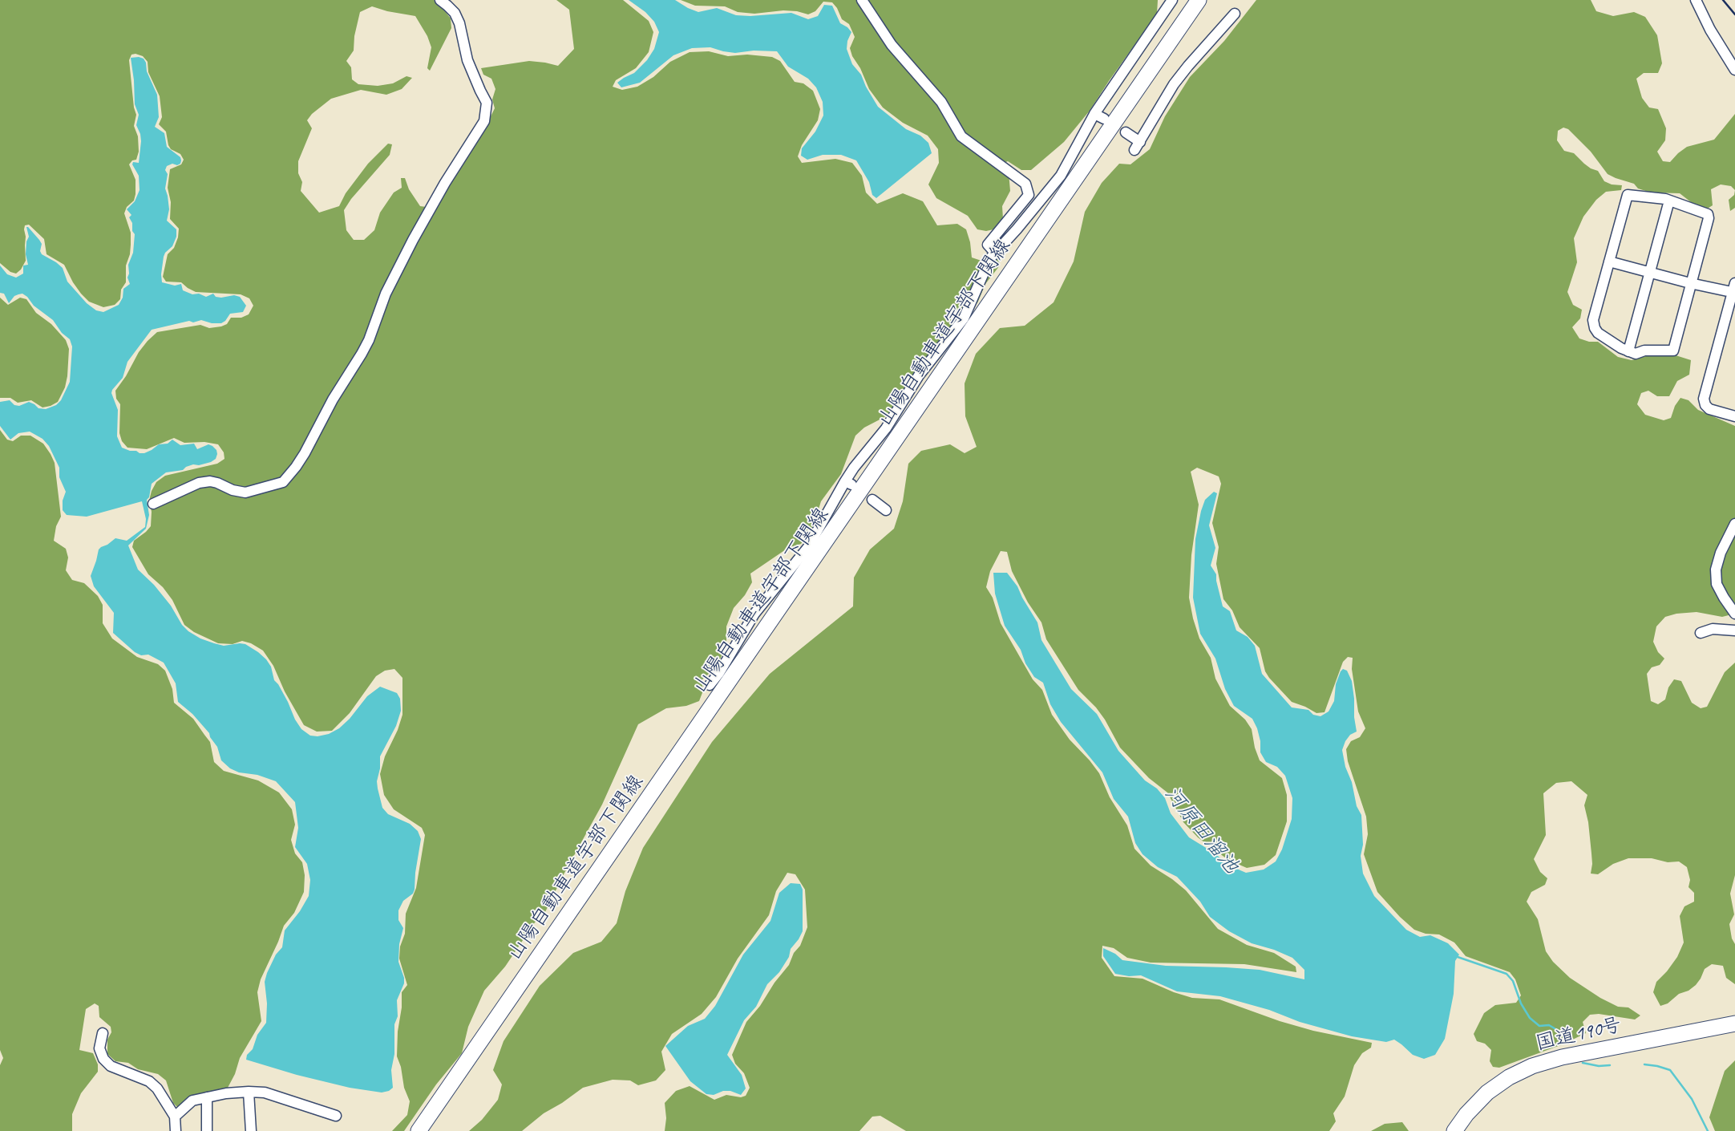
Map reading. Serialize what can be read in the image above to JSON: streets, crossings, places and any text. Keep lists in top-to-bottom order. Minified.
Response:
{"streets":{"highway":["山陽自動車道宇部下関線","国道190号"]},"water":["河原田溜池"]}
